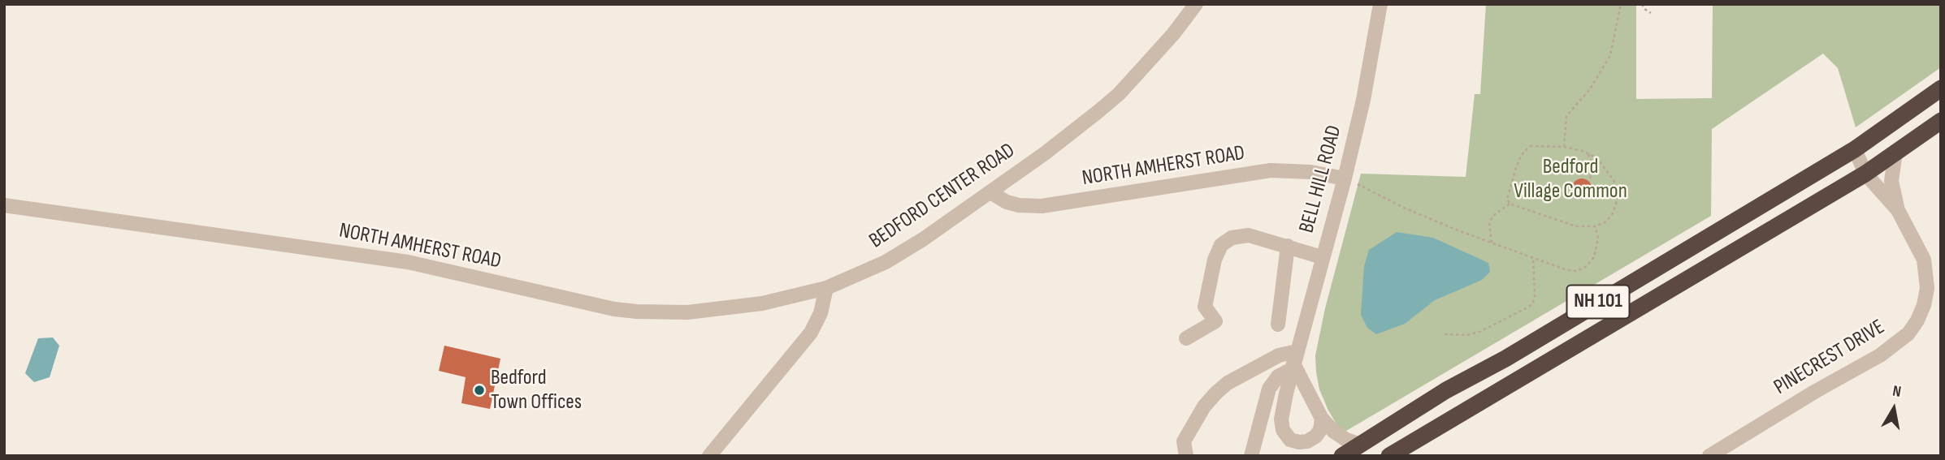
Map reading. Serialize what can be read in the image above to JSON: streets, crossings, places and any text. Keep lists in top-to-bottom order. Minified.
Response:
{"streets":{"highway":["NH 101"],"street":["NORTH AMHERST ROAD","BELL HILL ROAD","BEDFORD CENTER ROAD","PINECREST DRIVE"]},"crossings":[["NORTH AMHERST ROAD","BELL HILL ROAD"],["NORTH AMHERST ROAD","BEDFORD CENTER ROAD"],["NH 101","PINECREST DRIVE"]],"parks":["Bedford Village Common"],"places":["Bedford Town Offices"],"north":"top"}
